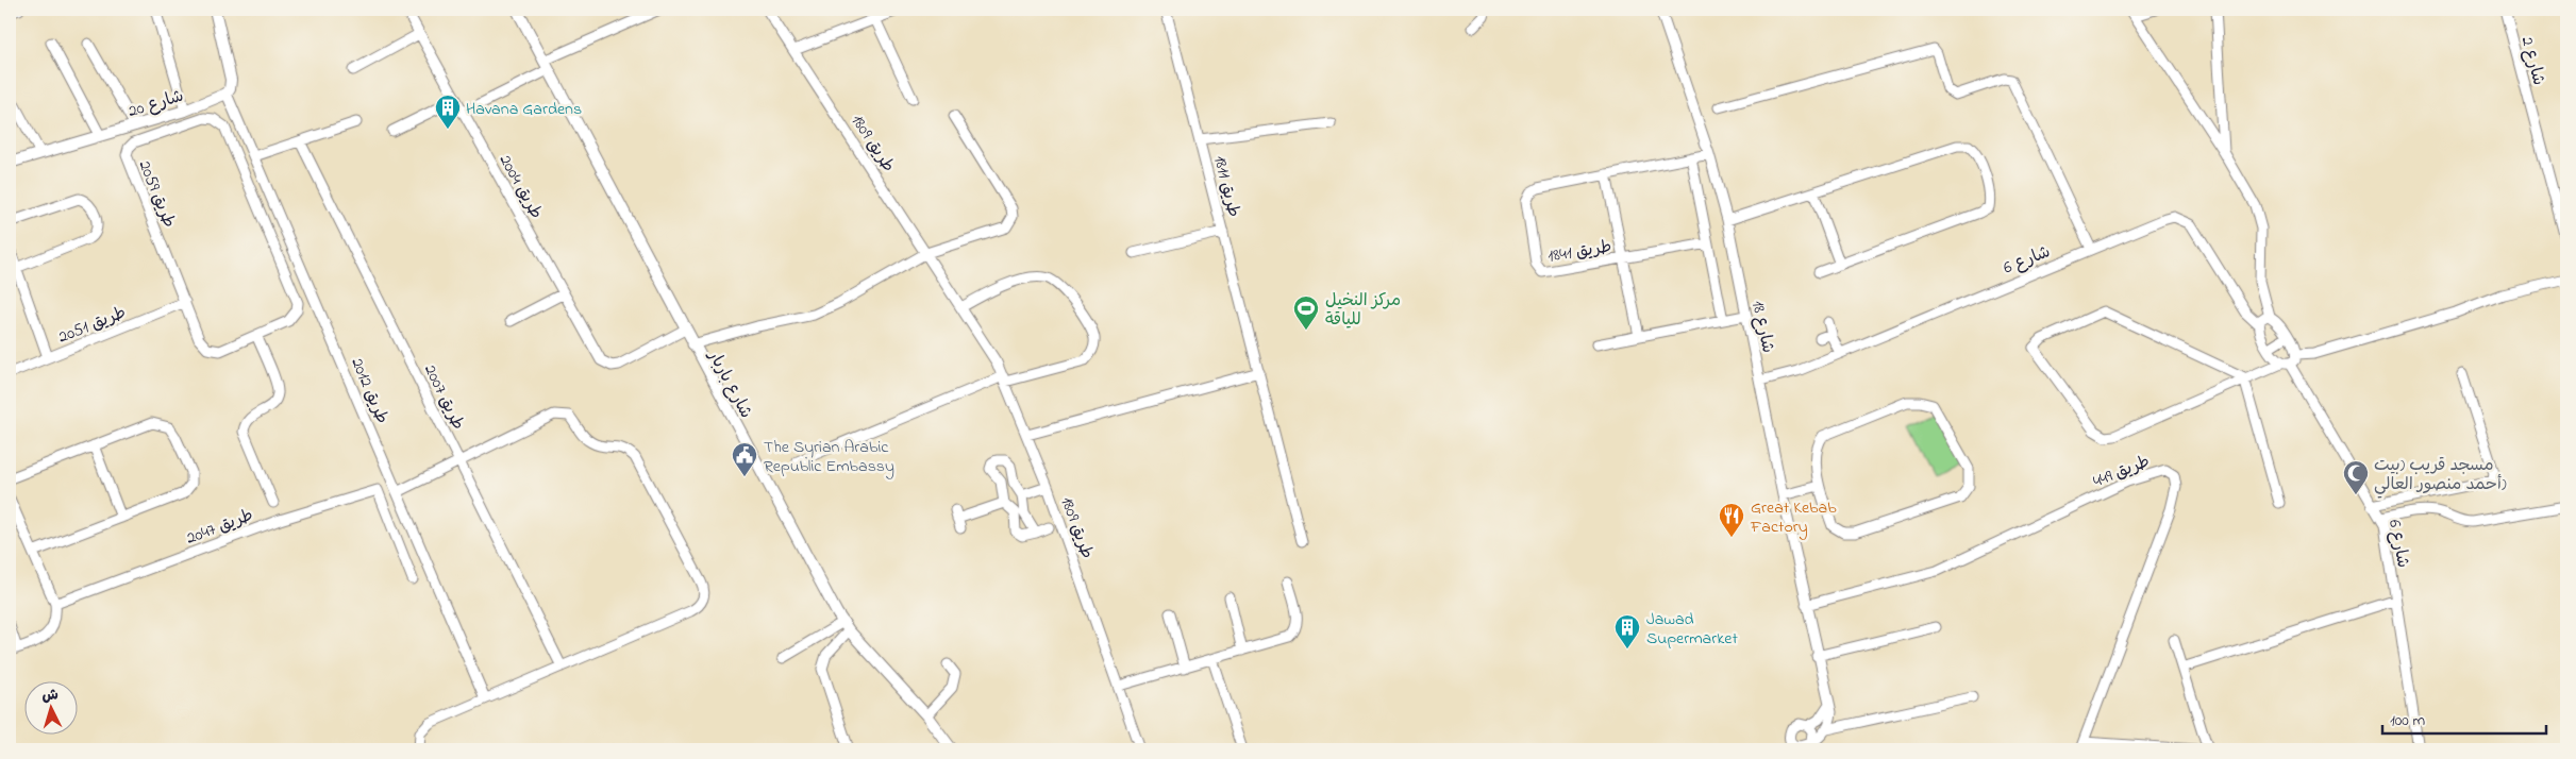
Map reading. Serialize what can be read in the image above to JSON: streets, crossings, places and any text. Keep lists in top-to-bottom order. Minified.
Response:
{"streets":{"street":["شارع 2","شارع 20","طريق 1809","طريق 2004","طريق 1811","طريق 2059","طريق 1841","شارع 6","طريق 2051","شارع 18","شارع باربار","طريق 2012","طريق 2007","طريق 449","طريق 2047"]},"crossings":[["شارع 20","طريق 2012"],["طريق 2004","شارع باربار"],["طريق 2059","طريق 2051"],["طريق 1841","شارع 18"],["شارع 6","شارع 18"],["شارع 18","طريق 449"]],"places":{"building":["Havana Gardens","Jawad Supermarket"],"sports":["مركز النخيل للياقة"],"public building":["The Syrian Arabic Republic Embassy"],"mosque":["مسجد قريب (بيت أحمد منصور العالي)"],"restaurant":["Great Kebab Factory"]},"scale_bar":"100 m","north":"top"}
